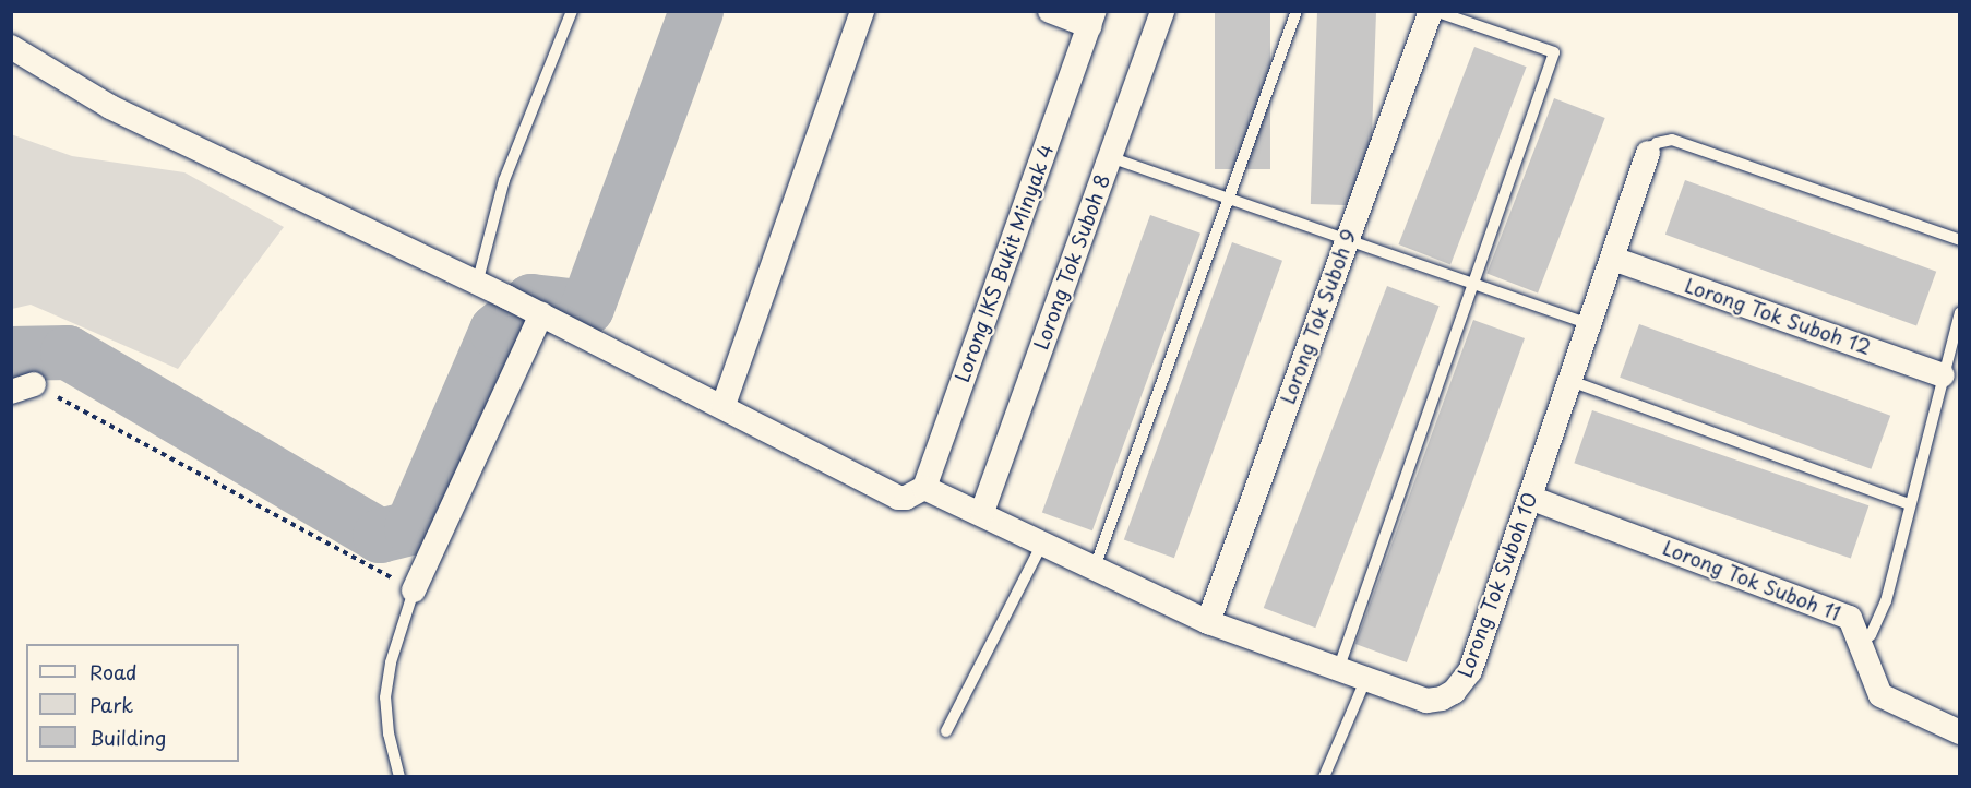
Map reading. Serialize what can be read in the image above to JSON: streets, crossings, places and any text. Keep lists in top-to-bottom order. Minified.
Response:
{"streets":{"street":["Lorong Tok Suboh 8","Lorong IKS Bukit Minyak 4","Lorong Tok Suboh 9","Lorong Tok Suboh 12","Lorong Tok Suboh 11","Lorong Tok Suboh 10"]},"crossings":[["Lorong Tok Suboh 8","Lorong Tok Suboh 10"],["Lorong IKS Bukit Minyak 4","Lorong Tok Suboh 10"],["Lorong Tok Suboh 9","Lorong Tok Suboh 10"],["Lorong Tok Suboh 12","Lorong Tok Suboh 10"],["Lorong Tok Suboh 11","Lorong Tok Suboh 10"]],"legend":["Road","Park","Building"]}
